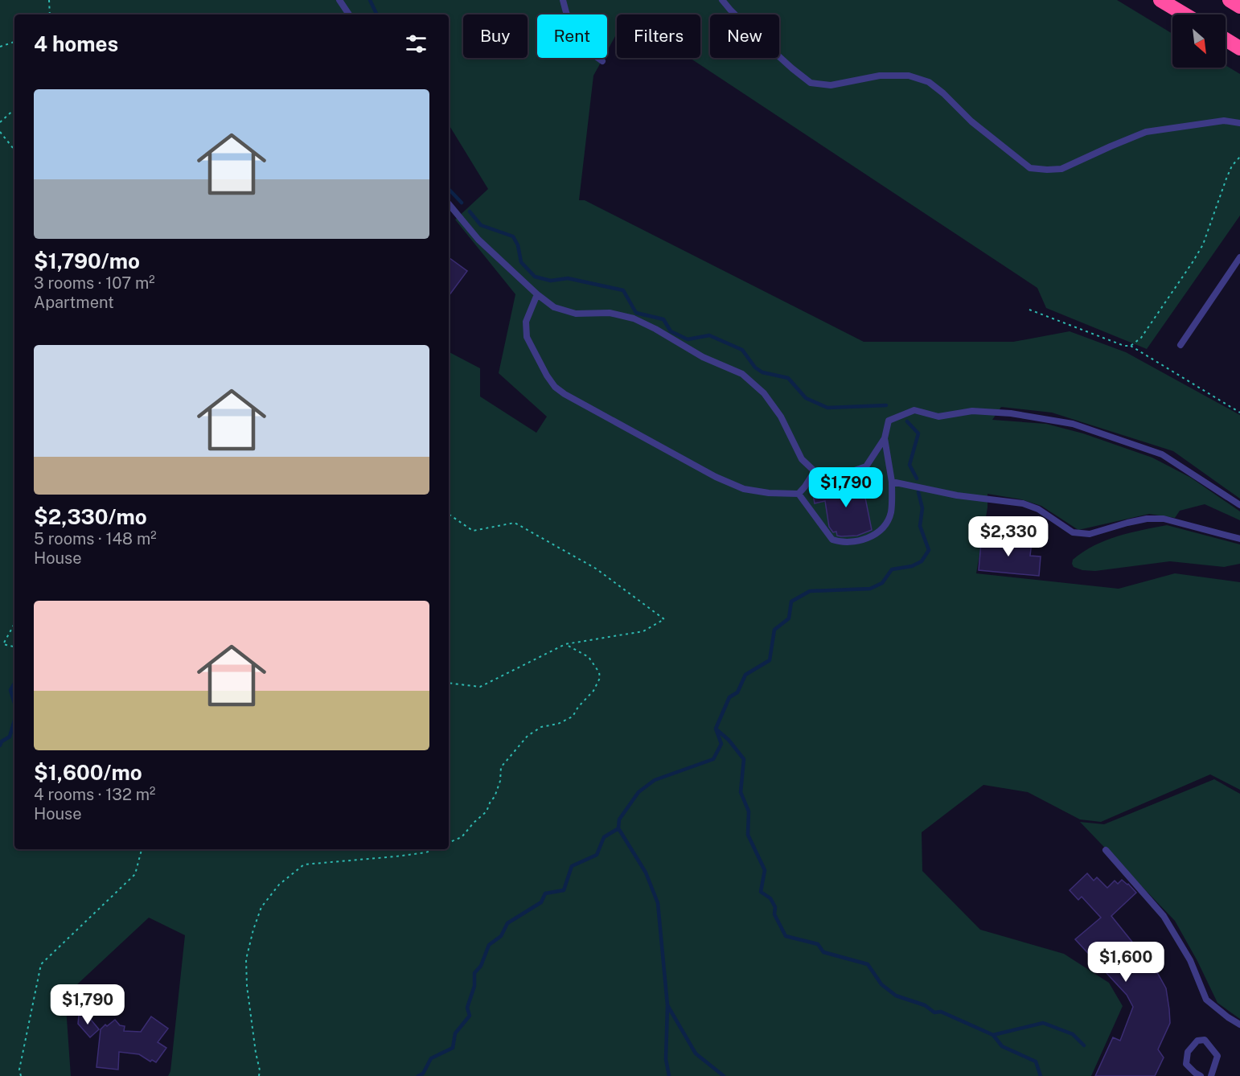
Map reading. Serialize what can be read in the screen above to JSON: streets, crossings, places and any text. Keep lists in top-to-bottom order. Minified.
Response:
{"north":"bottom right","page":{"chip":["Buy","Rent","Filters","New"],"heading":"4 homes","list":[{"name":"$1,790/mo","note":"3 rooms · 107 m² · Apartment"},{"name":"$2,330/mo","note":"5 rooms · 148 m² · House"},{"name":"$1,600/mo","note":"4 rooms · 132 m² · House"}],"price":["$1,790","$2,330","$1,600","$1,790"]}}
